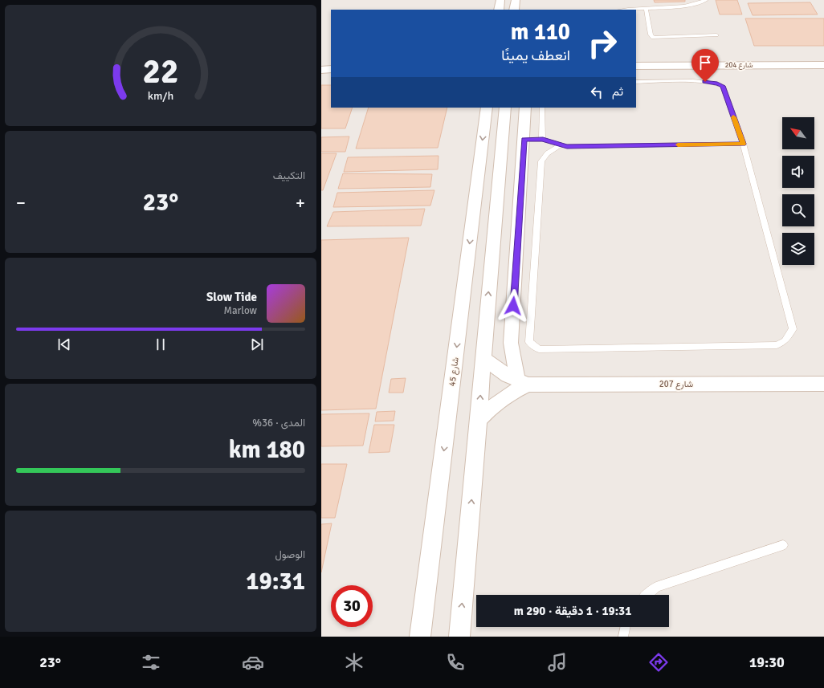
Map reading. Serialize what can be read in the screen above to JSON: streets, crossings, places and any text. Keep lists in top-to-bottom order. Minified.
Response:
{"streets":{"street":["شارع 204","شارع 45","شارع 207"]},"north":"top left","page":{"turn":["110 m","انعطف يمينًا"],"then":"ثم","tile":["التكييف",["المدى · 36%","180 km"],["الوصول","19:31"]],"heat":["−","23°","+"],"song":["Slow Tide","Marlow"],"limit":"30","trip":"19:31 · 1 دقيقة · 290 m","tabs":["19:30","23°"],"gauge":["22","km/h"]}}
